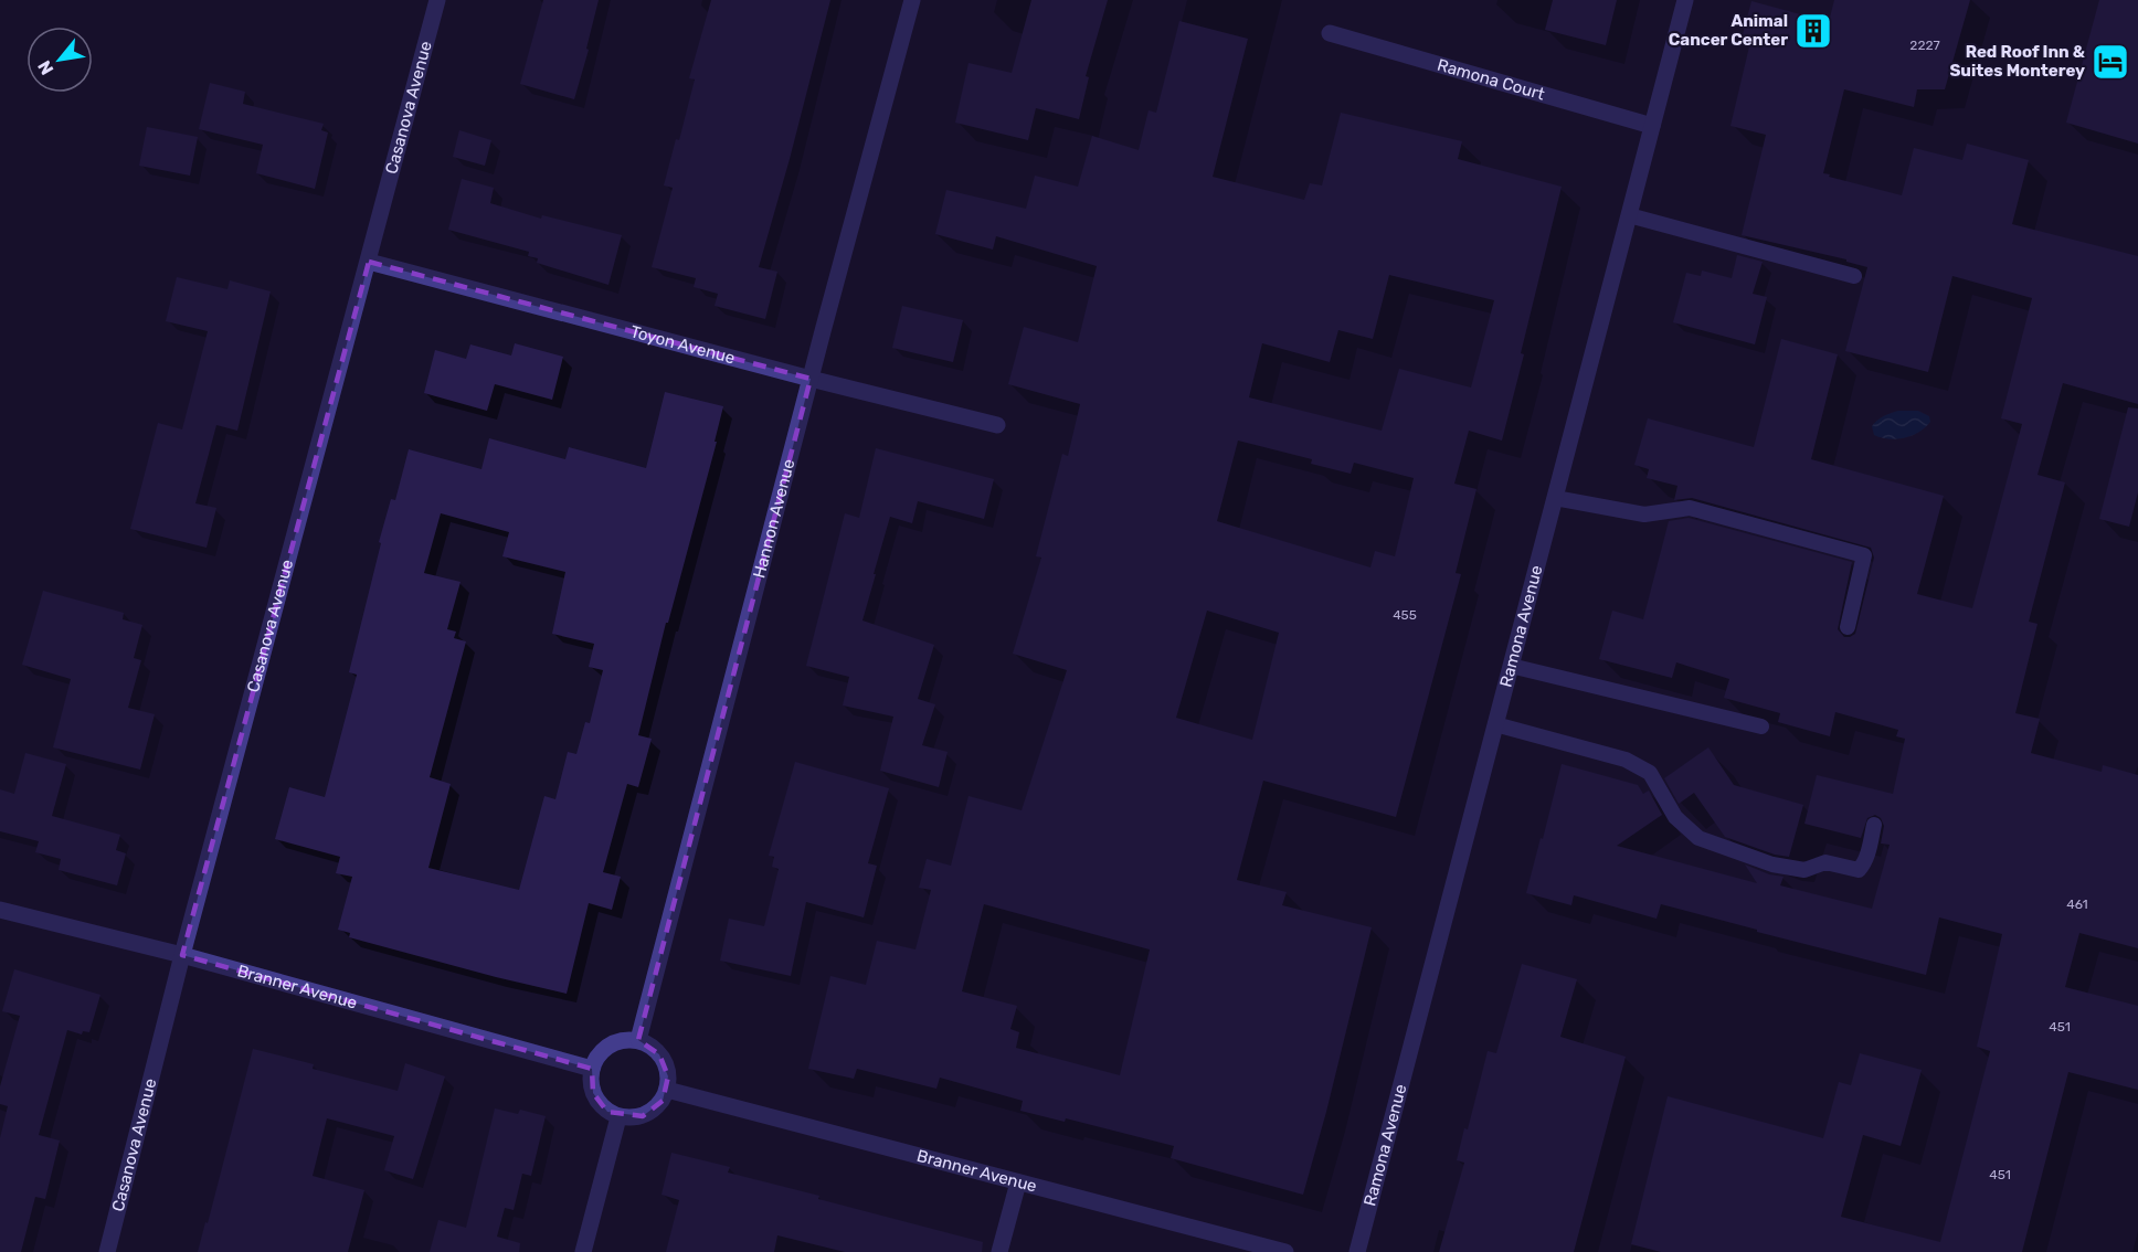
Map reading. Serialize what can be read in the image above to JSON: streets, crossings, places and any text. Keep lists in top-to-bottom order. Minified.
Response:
{"streets":{"street":["Ramona Court","Casanova Avenue","Toyon Avenue","Hannon Avenue","Ramona Avenue","Branner Avenue"]},"crossings":[["Ramona Court","Ramona Avenue"],["Casanova Avenue","Toyon Avenue"],["Casanova Avenue","Branner Avenue"],["Toyon Avenue","Hannon Avenue"],["Hannon Avenue","Branner Avenue"]],"places":{"building":["Animal Cancer Center"],"hotel":["Red Roof Inn & Suites Monterey"]},"house_numbers":["2227","455","461","451","451"],"north":"bottom left"}
